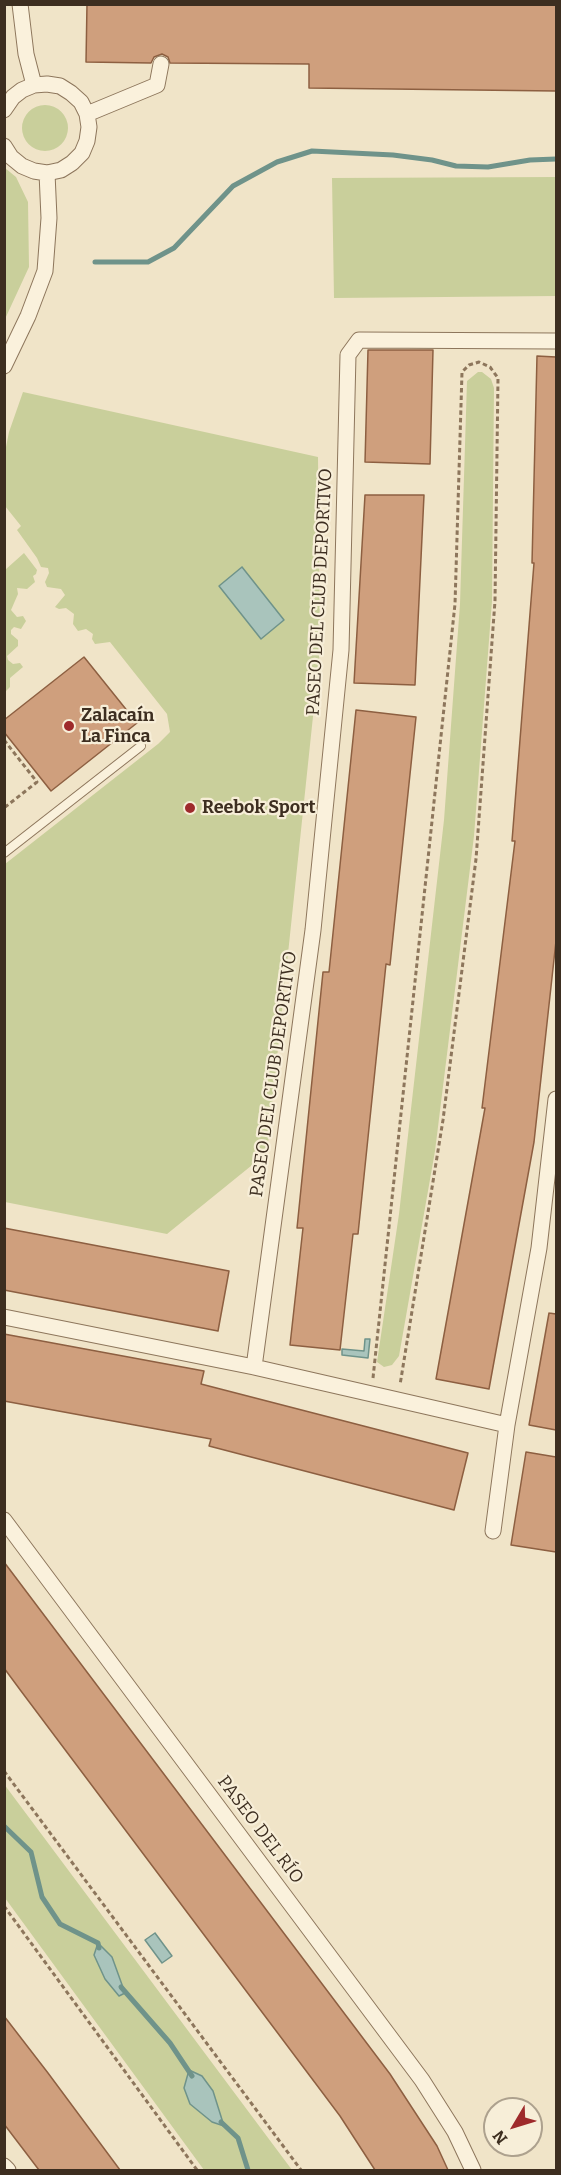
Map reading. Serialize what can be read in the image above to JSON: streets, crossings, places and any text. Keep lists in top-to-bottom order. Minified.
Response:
{"streets":{"street":["PASEO DEL CLUB DEPORTIVO","PASEO DEL RÍO"]},"places":["Zalacaín La Finca","Reebok Sport"],"north":"bottom left"}
